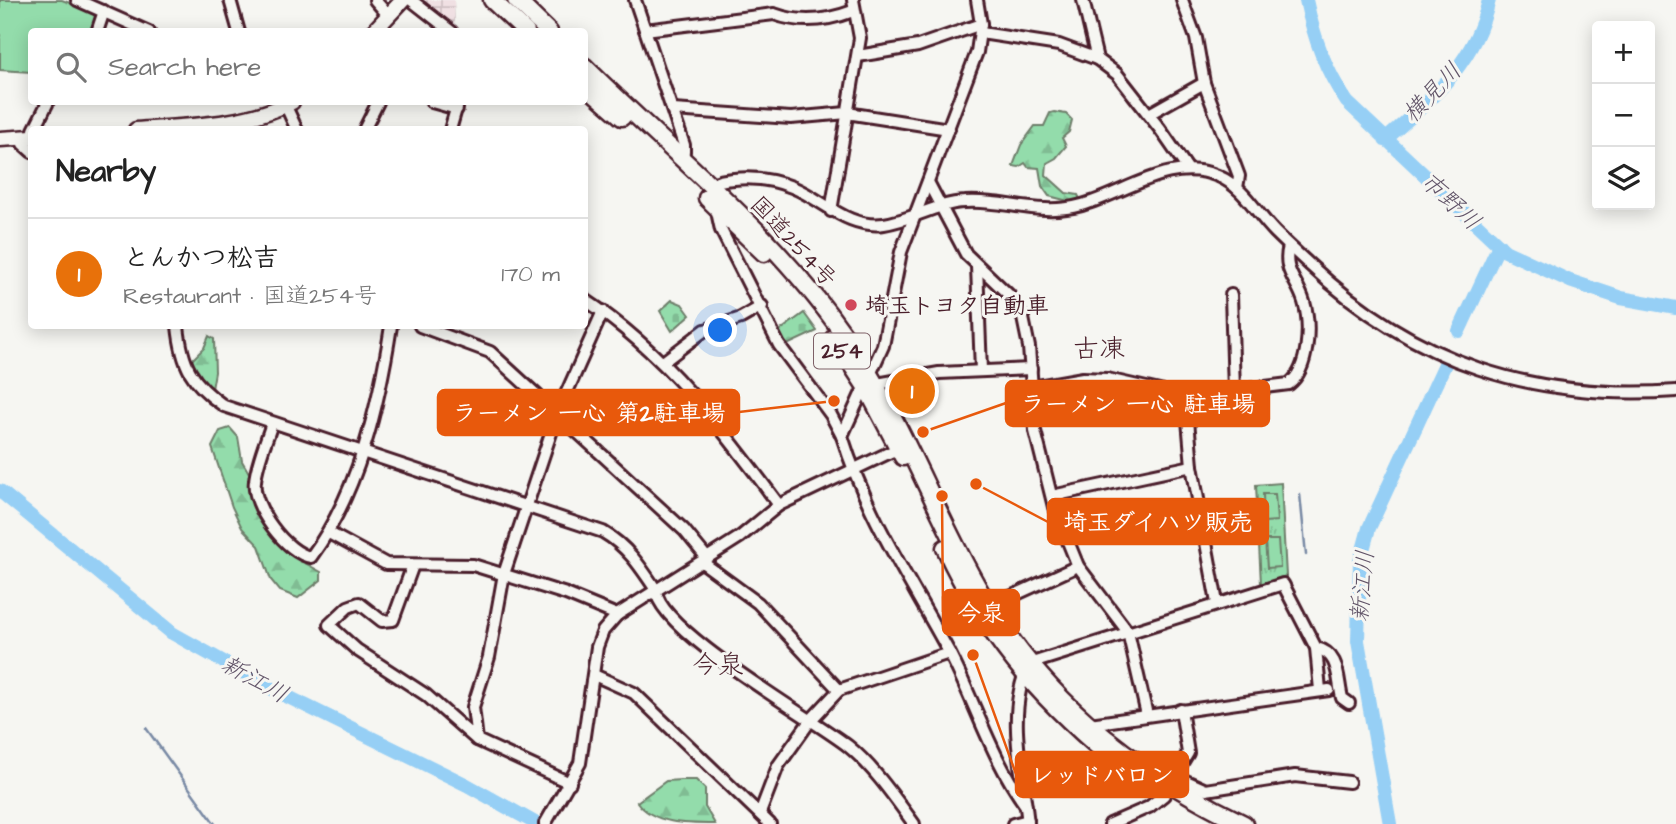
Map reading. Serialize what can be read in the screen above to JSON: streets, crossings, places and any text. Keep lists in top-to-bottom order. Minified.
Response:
{"streets":{"highway":["国道254号","254"]},"crossings":[["国道254号","254"]],"districts":["古凍","今泉"],"water":["横見川","市野川","新江川"],"places":["埼玉トヨタ自動車","ラーメン 一心 第2駐車場","ラーメン 一心 駐車場","埼玉ダイハツ販売","今泉","レッドバロン"],"page":{"map_buttons":["+","−"],"search":"Search here","heading":"Nearby","list":[{"mark":"1","name":"とんかつ松吉","note":"Restaurant · 国道254号","value":"170 m"}],"pins":"1"}}
